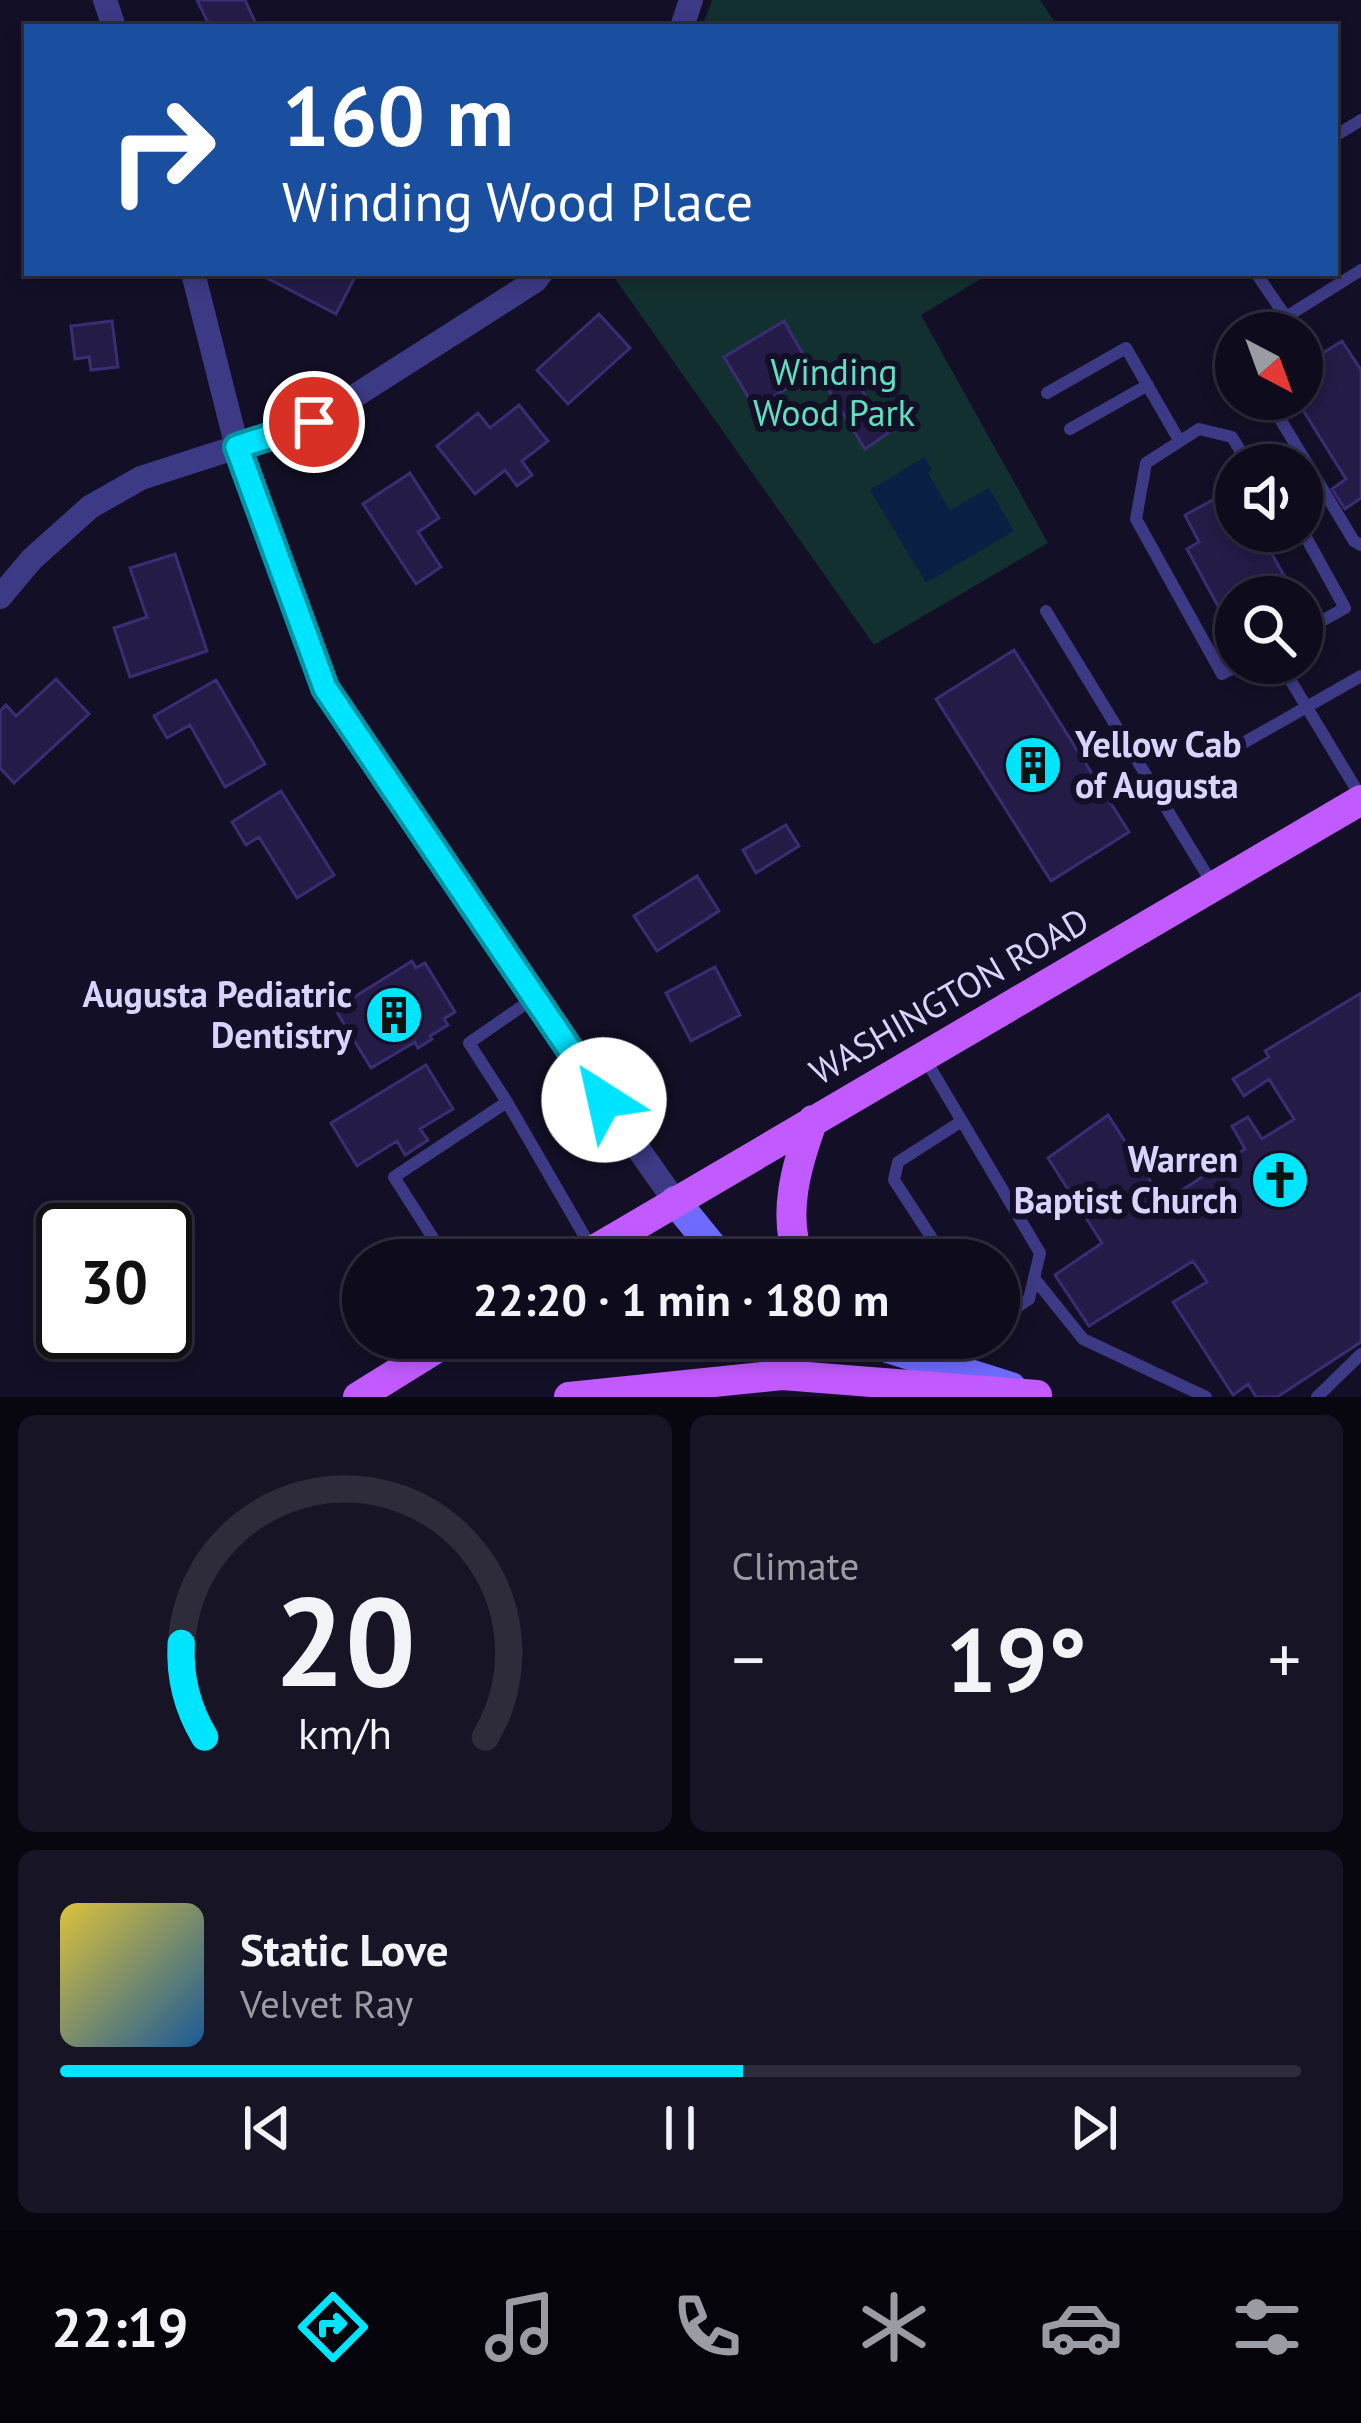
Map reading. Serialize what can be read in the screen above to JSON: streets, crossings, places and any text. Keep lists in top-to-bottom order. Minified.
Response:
{"streets":{"main road":["WASHINGTON ROAD"]},"parks":["Winding Wood Park"],"places":{"building":["Yellow Cab of Augusta","Augusta Pediatric Dentistry"],"church":["Warren Baptist Church"]},"north":"bottom right","page":{"turn":["160 m","Winding Wood Place"],"limit":"30","trip":"22:20 · 1 min · 180 m","tile":"Climate","heat":["−","19°","+"],"song":["Static Love","Velvet Ray"],"tabs":"22:19","gauge":["20","km/h"]}}
